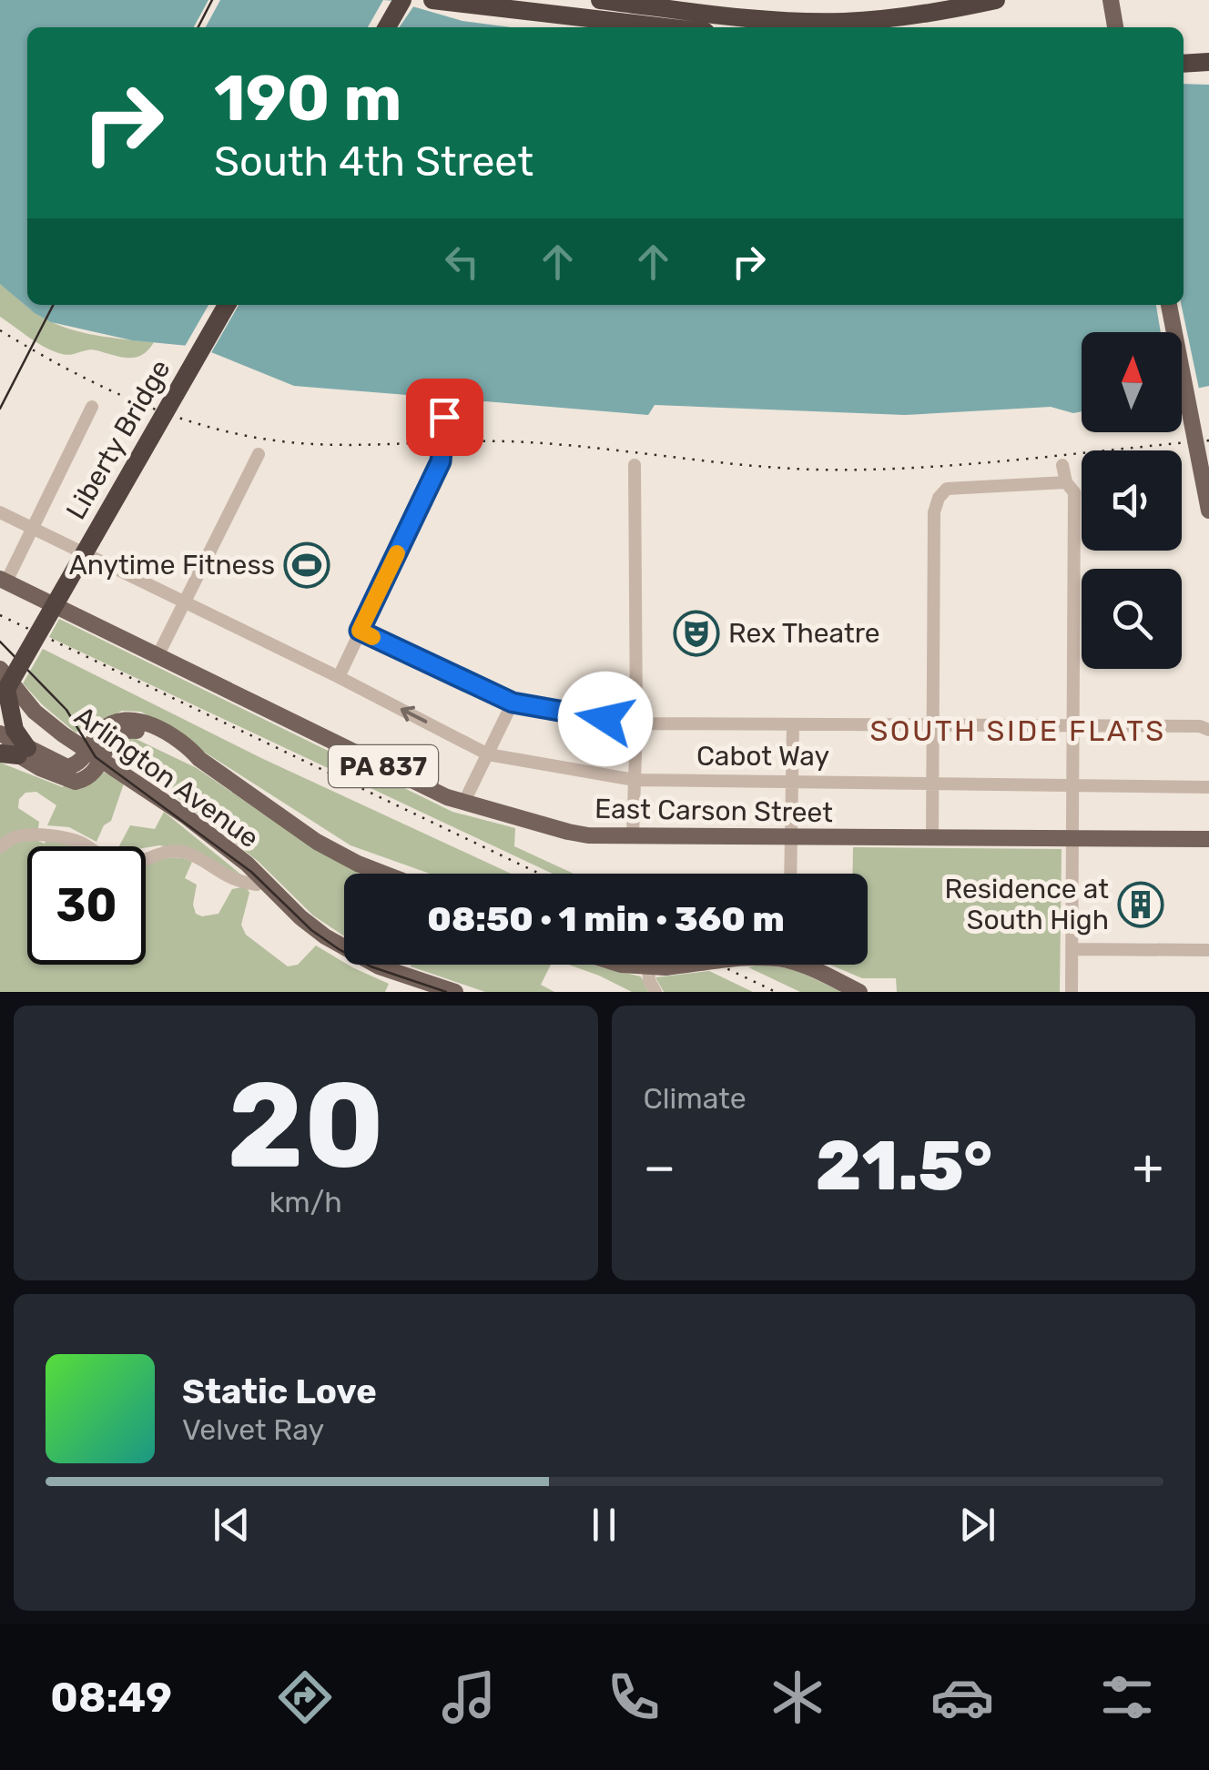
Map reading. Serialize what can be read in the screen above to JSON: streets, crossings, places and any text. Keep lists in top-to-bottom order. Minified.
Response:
{"streets":{"highway":["Liberty Bridge"],"main road":["PA 837","Arlington Avenue","East Carson Street"],"street":["Cabot Way"]},"districts":["SOUTH SIDE FLATS"],"places":{"sports":["Anytime Fitness"],"theatre":["Rex Theatre"],"building":["Residence at South High"]},"north":"top","page":{"turn":["190 m","South 4th Street"],"limit":"30","trip":"08:50 · 1 min · 360 m","tile":[["20","km/h"],"Climate"],"heat":["−","21.5°","+"],"song":["Static Love","Velvet Ray"],"tabs":"08:49"}}
